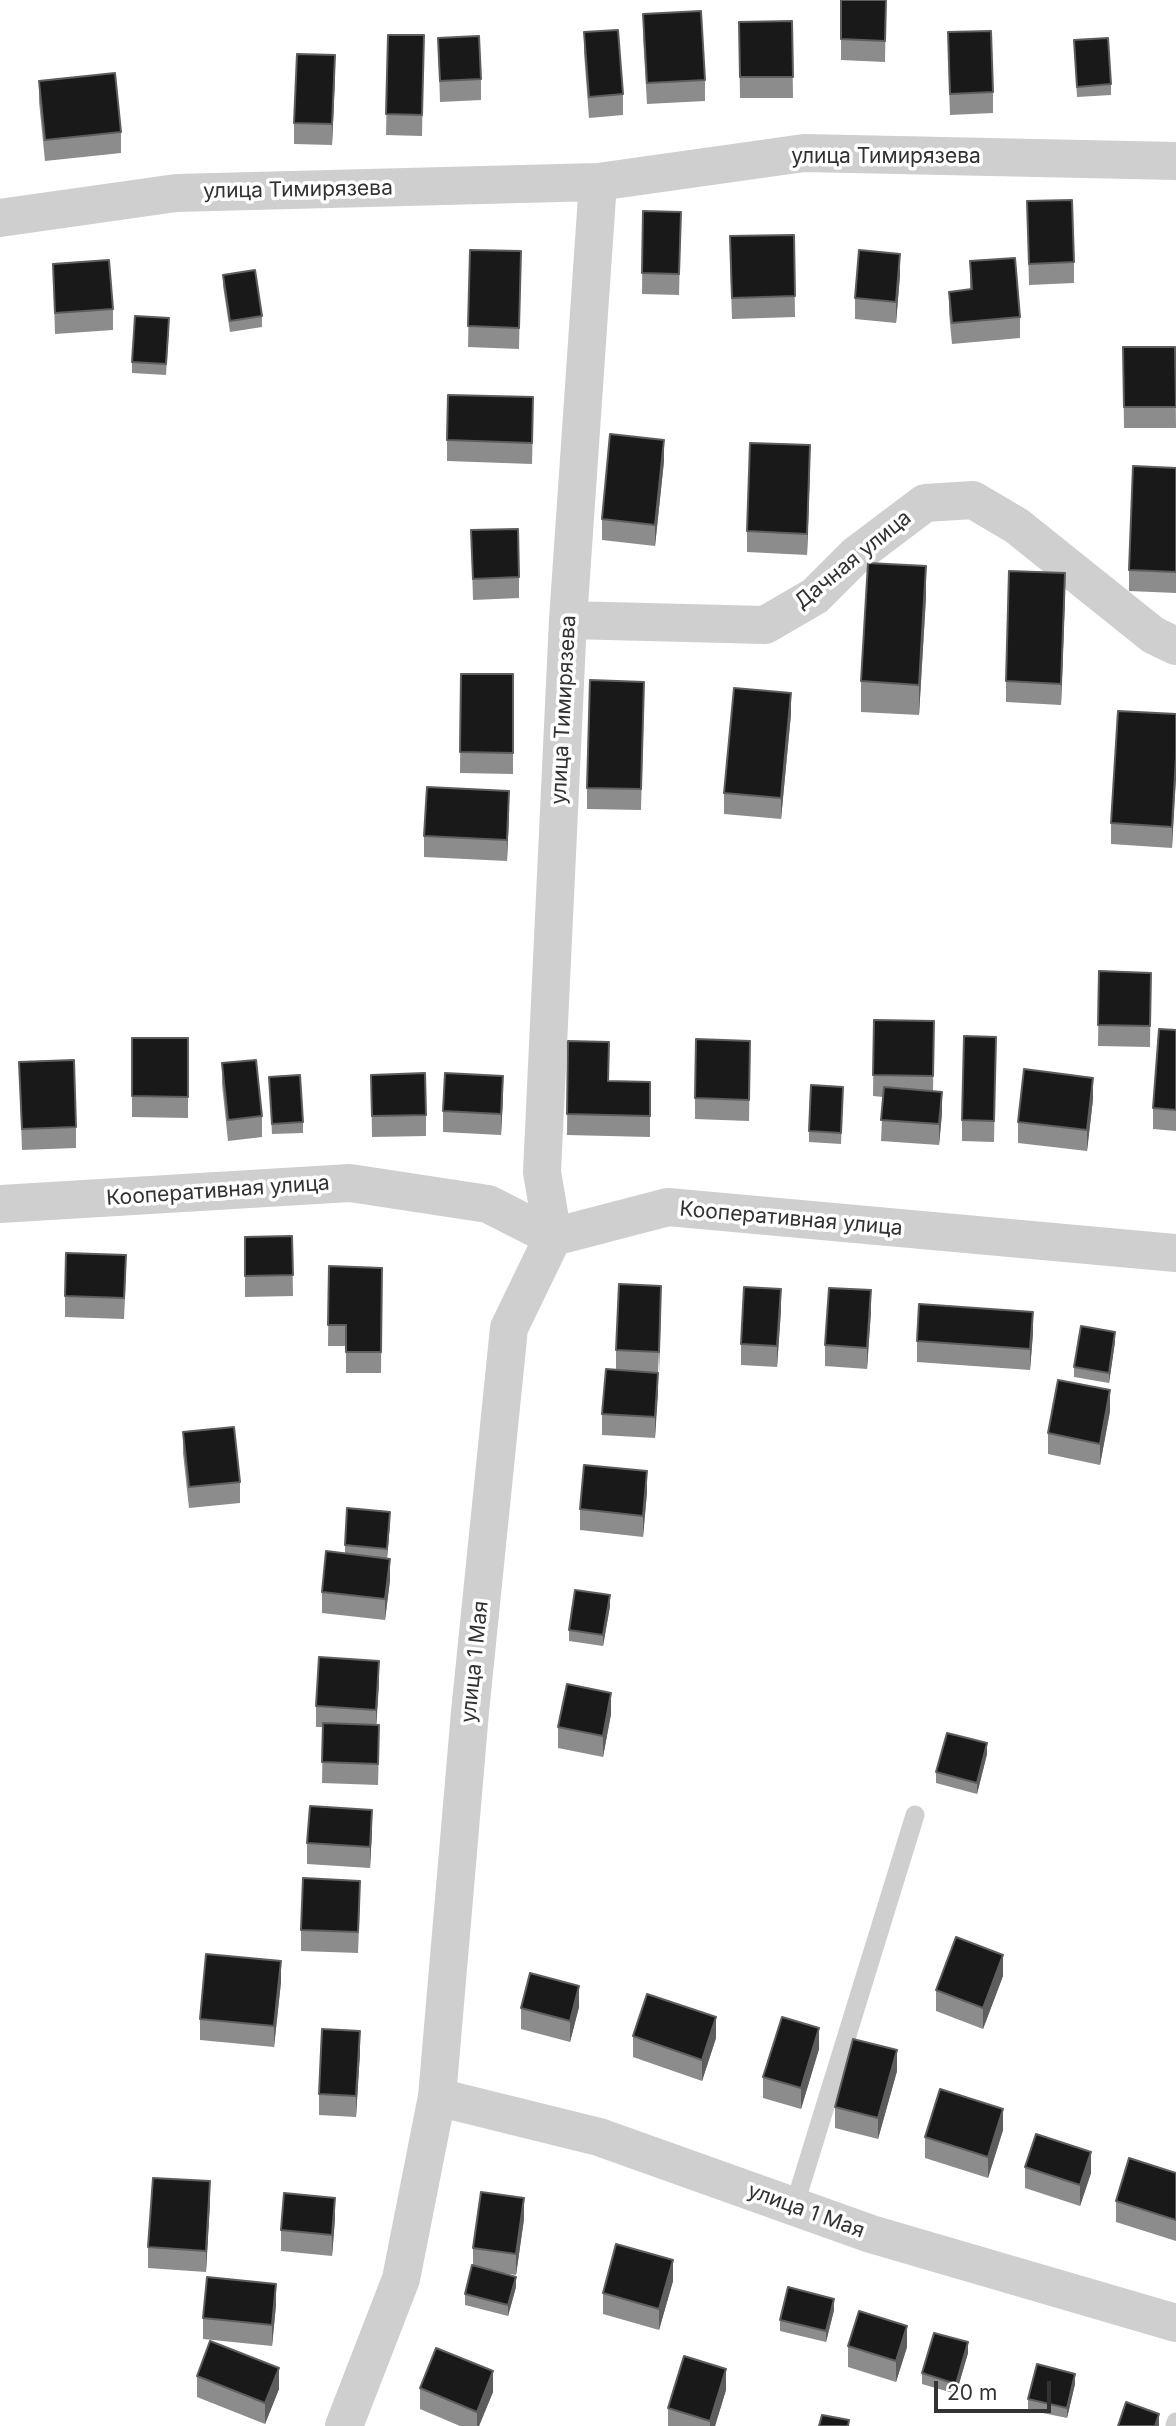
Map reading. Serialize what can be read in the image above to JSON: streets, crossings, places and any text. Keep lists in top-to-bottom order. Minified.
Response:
{"streets":{"street":["улица Тимирязева","Дачная улица","Кооперативная улица","улица 1 Мая"]},"crossings":[["улица Тимирязева","Дачная улица"],["улица Тимирязева","Кооперативная улица"],["улица Тимирязева","улица 1 Мая"],["Кооперативная улица","улица 1 Мая"]],"scale_bar":"20 m"}
